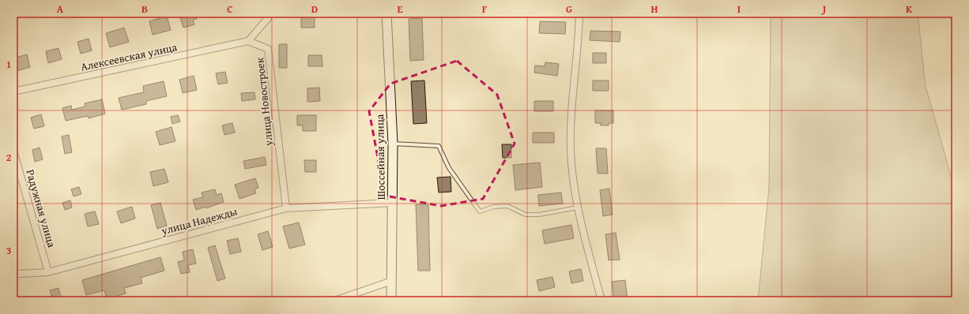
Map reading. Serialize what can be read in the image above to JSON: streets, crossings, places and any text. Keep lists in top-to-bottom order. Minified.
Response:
{"streets":{"main road":["Шоссейная улица"],"street":["Алексеевская улица","улица Новостроек","Радужная улица","улица Надежды"]},"crossings":[["Алексеевская улица","улица Новостроек"],["улица Новостроек","улица Надежды"],["Шоссейная улица","улица Надежды"],["Радужная улица","улица Надежды"]],"grid":{"columns":["A","B","C","D","E","F","G","H","I","J","K"],"rows":["1","2","3"]}}
